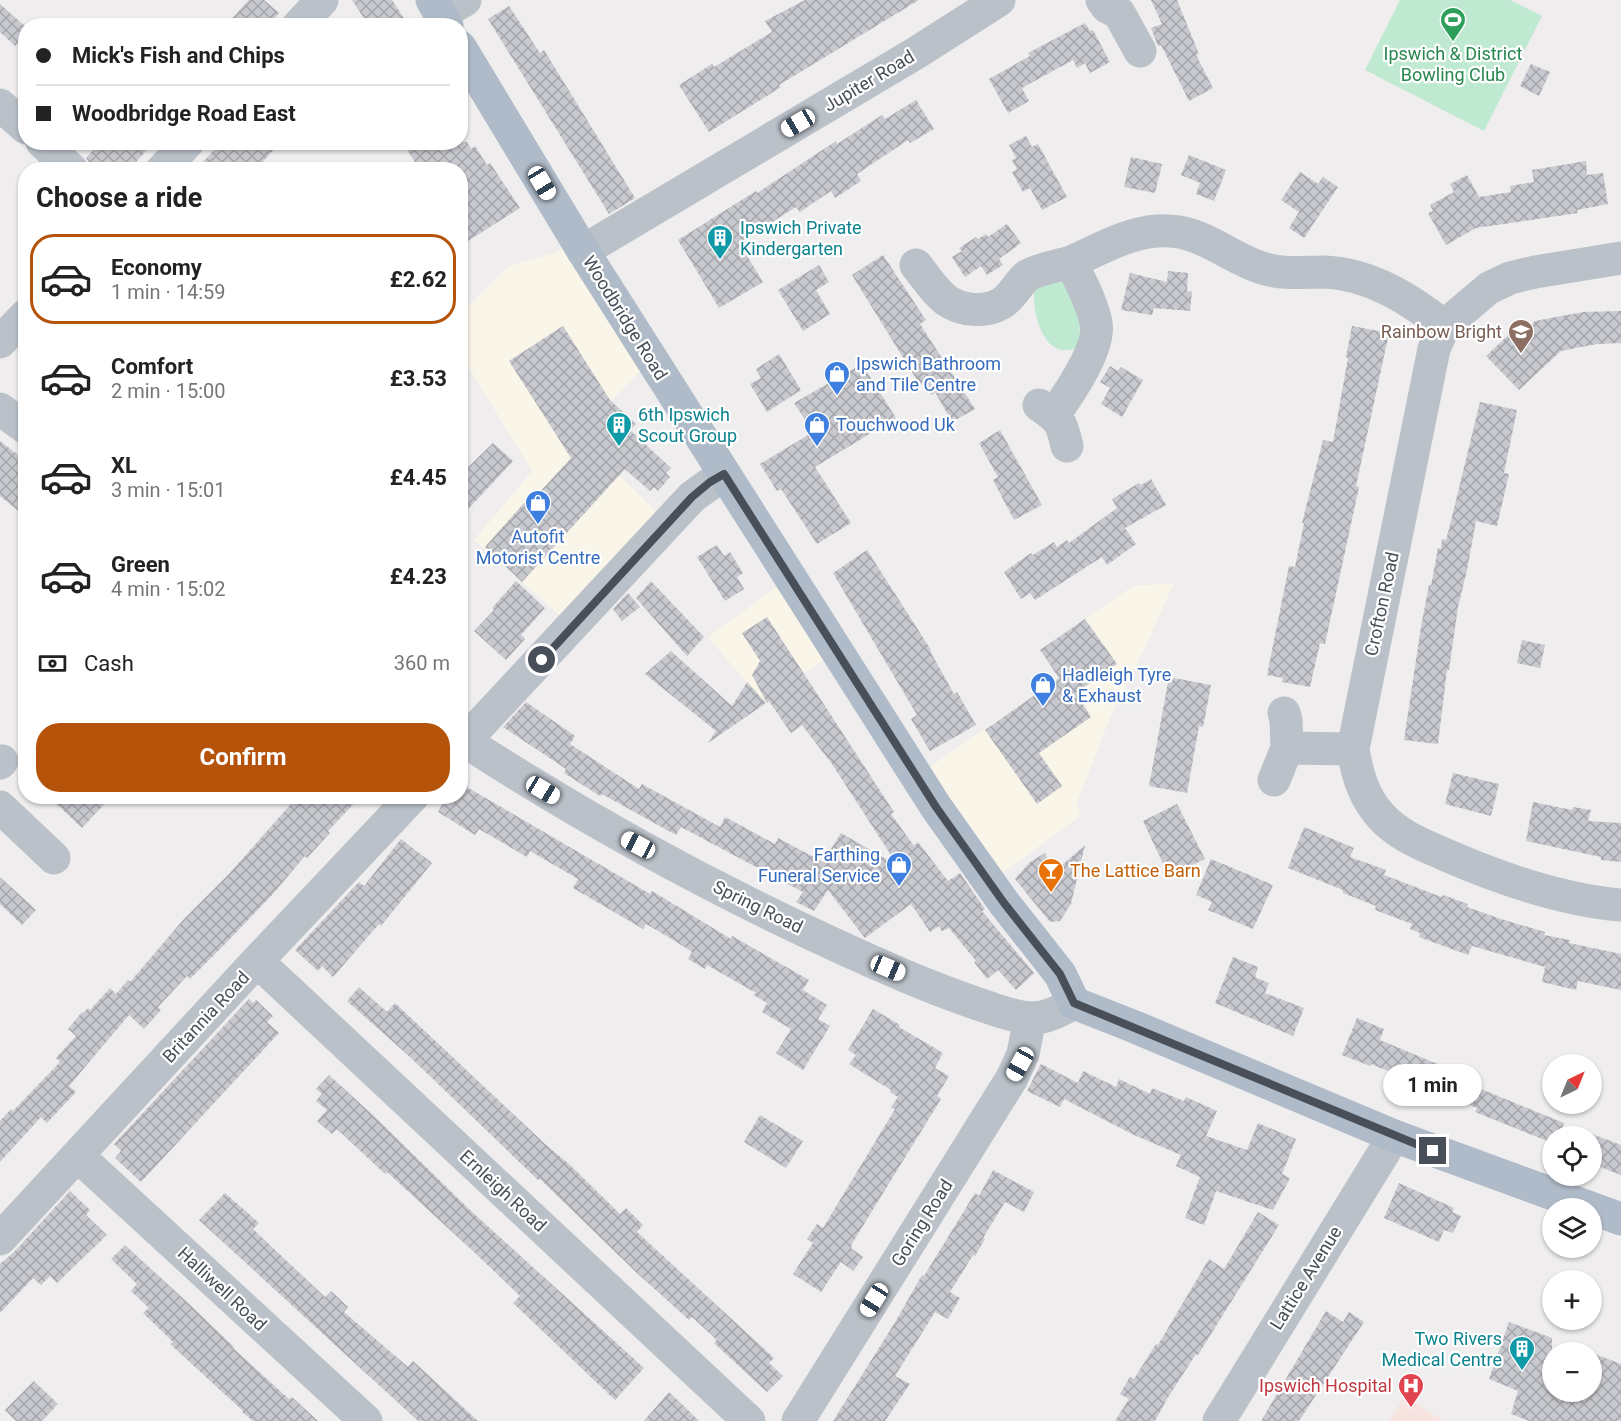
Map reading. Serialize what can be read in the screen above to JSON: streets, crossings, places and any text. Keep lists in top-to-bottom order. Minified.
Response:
{"streets":{"main road":["Woodbridge Road"],"street":["Jupiter Road","Crofton Road","Spring Road","Britannia Road","Ernleigh Road","Goring Road","Lattice Avenue","Halliwell Road"]},"crossings":[["Jupiter Road","Woodbridge Road"],["Woodbridge Road","Spring Road"],["Spring Road","Goring Road"],["Britannia Road","Ernleigh Road"],["Britannia Road","Halliwell Road"]],"places":{"sports":["Ipswich & District Bowling Club"],"building":["Ipswich Private Kindergarten","6th Ipswich Scout Group","Two Rivers Medical Centre"],"school or university":["Rainbow Bright"],"shop":["Ipswich Bathroom and Tile Centre","Touchwood Uk","Autofit Motorist Centre","Hadleigh Tyre & Exhaust","Farthing Funeral Service"],"bar":["The Lattice Barn"],"hospital":["Ipswich Hospital"]},"north":"top right","page":{"banner":["Mick's Fish and Chips","Woodbridge Road East"],"heading":"Choose a ride","list":[{"name":"Economy","note":"1 min · 14:59","value":"£2.62"},{"name":"Comfort","note":"2 min · 15:00","value":"£3.53"},{"name":"XL","note":"3 min · 15:01","value":"£4.45"},{"name":"Green","note":"4 min · 15:02","value":"£4.23"}],"pay":["Cash","360 m"],"buttons":"Confirm","map_buttons":["+","−"],"bubble":"1 min"}}
